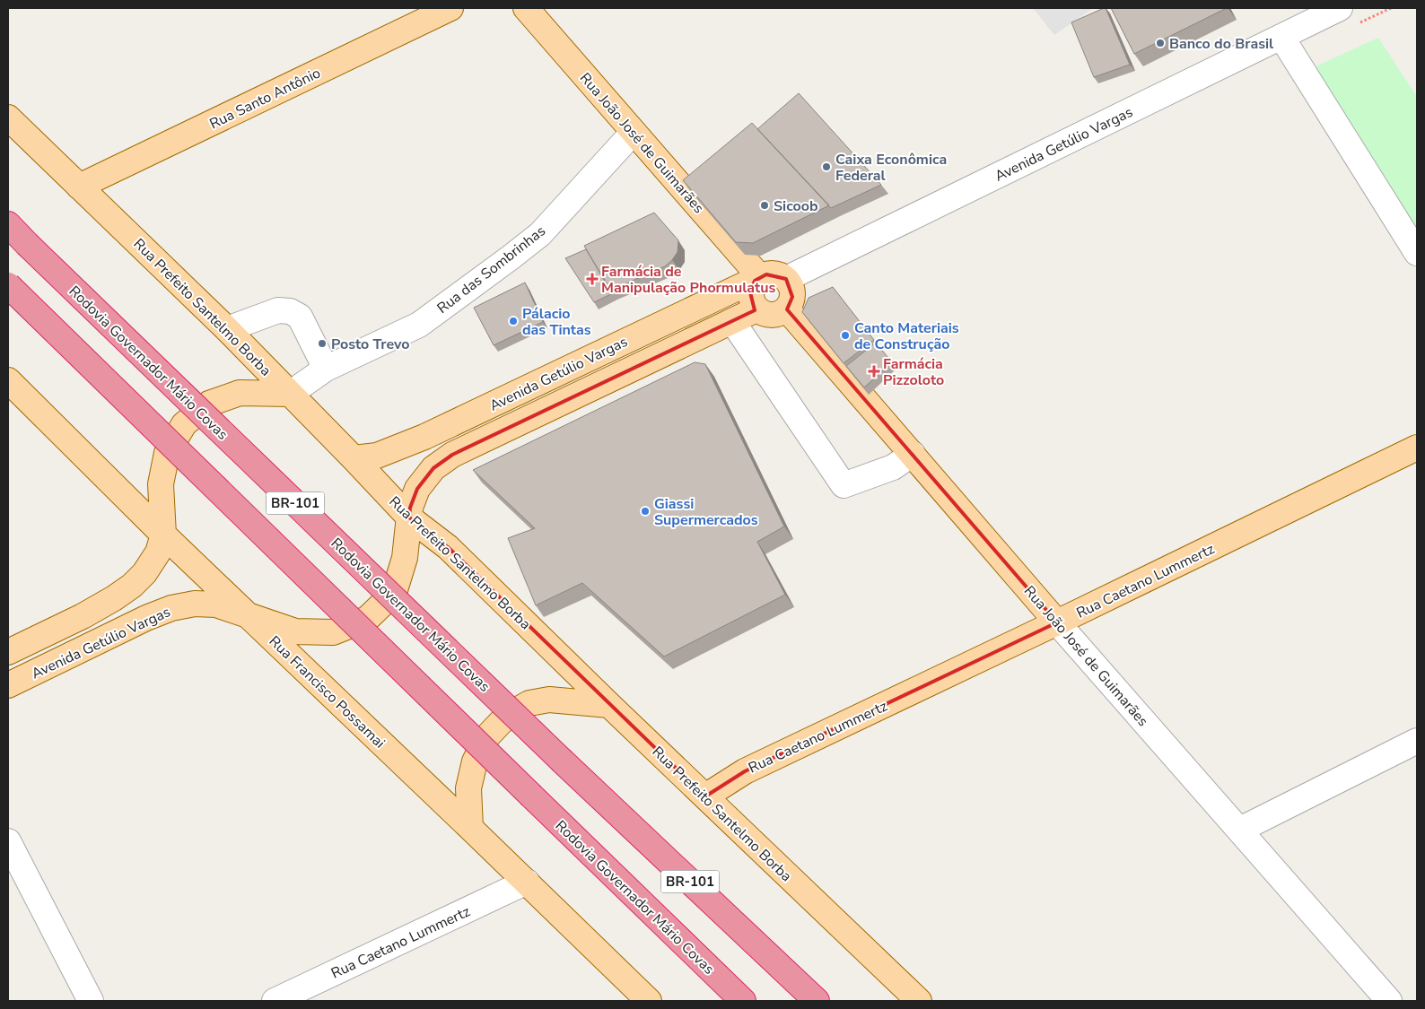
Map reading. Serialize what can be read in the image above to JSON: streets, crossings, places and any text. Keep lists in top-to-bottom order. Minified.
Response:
{"streets":{"highway":["Rodovia Governador Mário Covas","BR-101"],"main road":["Rua Santo Antônio","Rua João José de Guimarães","Avenida Getúlio Vargas","Rua Prefeito Santelmo Borba","Rua Caetano Lummertz","Rua Francisco Possamai"],"street":["Rua das Sombrinhas"]},"crossings":[["Rua Santo Antônio","Rua Prefeito Santelmo Borba"],["Rua João José de Guimarães","Avenida Getúlio Vargas"],["Rua João José de Guimarães","Rua das Sombrinhas"],["Rua João José de Guimarães","Rua Caetano Lummertz"],["Avenida Getúlio Vargas","Rua Prefeito Santelmo Borba"],["Avenida Getúlio Vargas","Rua Francisco Possamai"],["Rua das Sombrinhas","Rua Prefeito Santelmo Borba"],["Rua Prefeito Santelmo Borba","Rua Caetano Lummertz"],["Rua Caetano Lummertz","Rua Francisco Possamai"]],"places":{"other":["Banco do Brasil","Caixa Econômica Federal","Sicoob","Pálacio das Tintas","Canto Materiais de Construção","Posto Trevo","Giassi Supermercados"],"health":["Farmácia de Manipulação Phormulatus","Farmácia Pizzoloto"]}}
